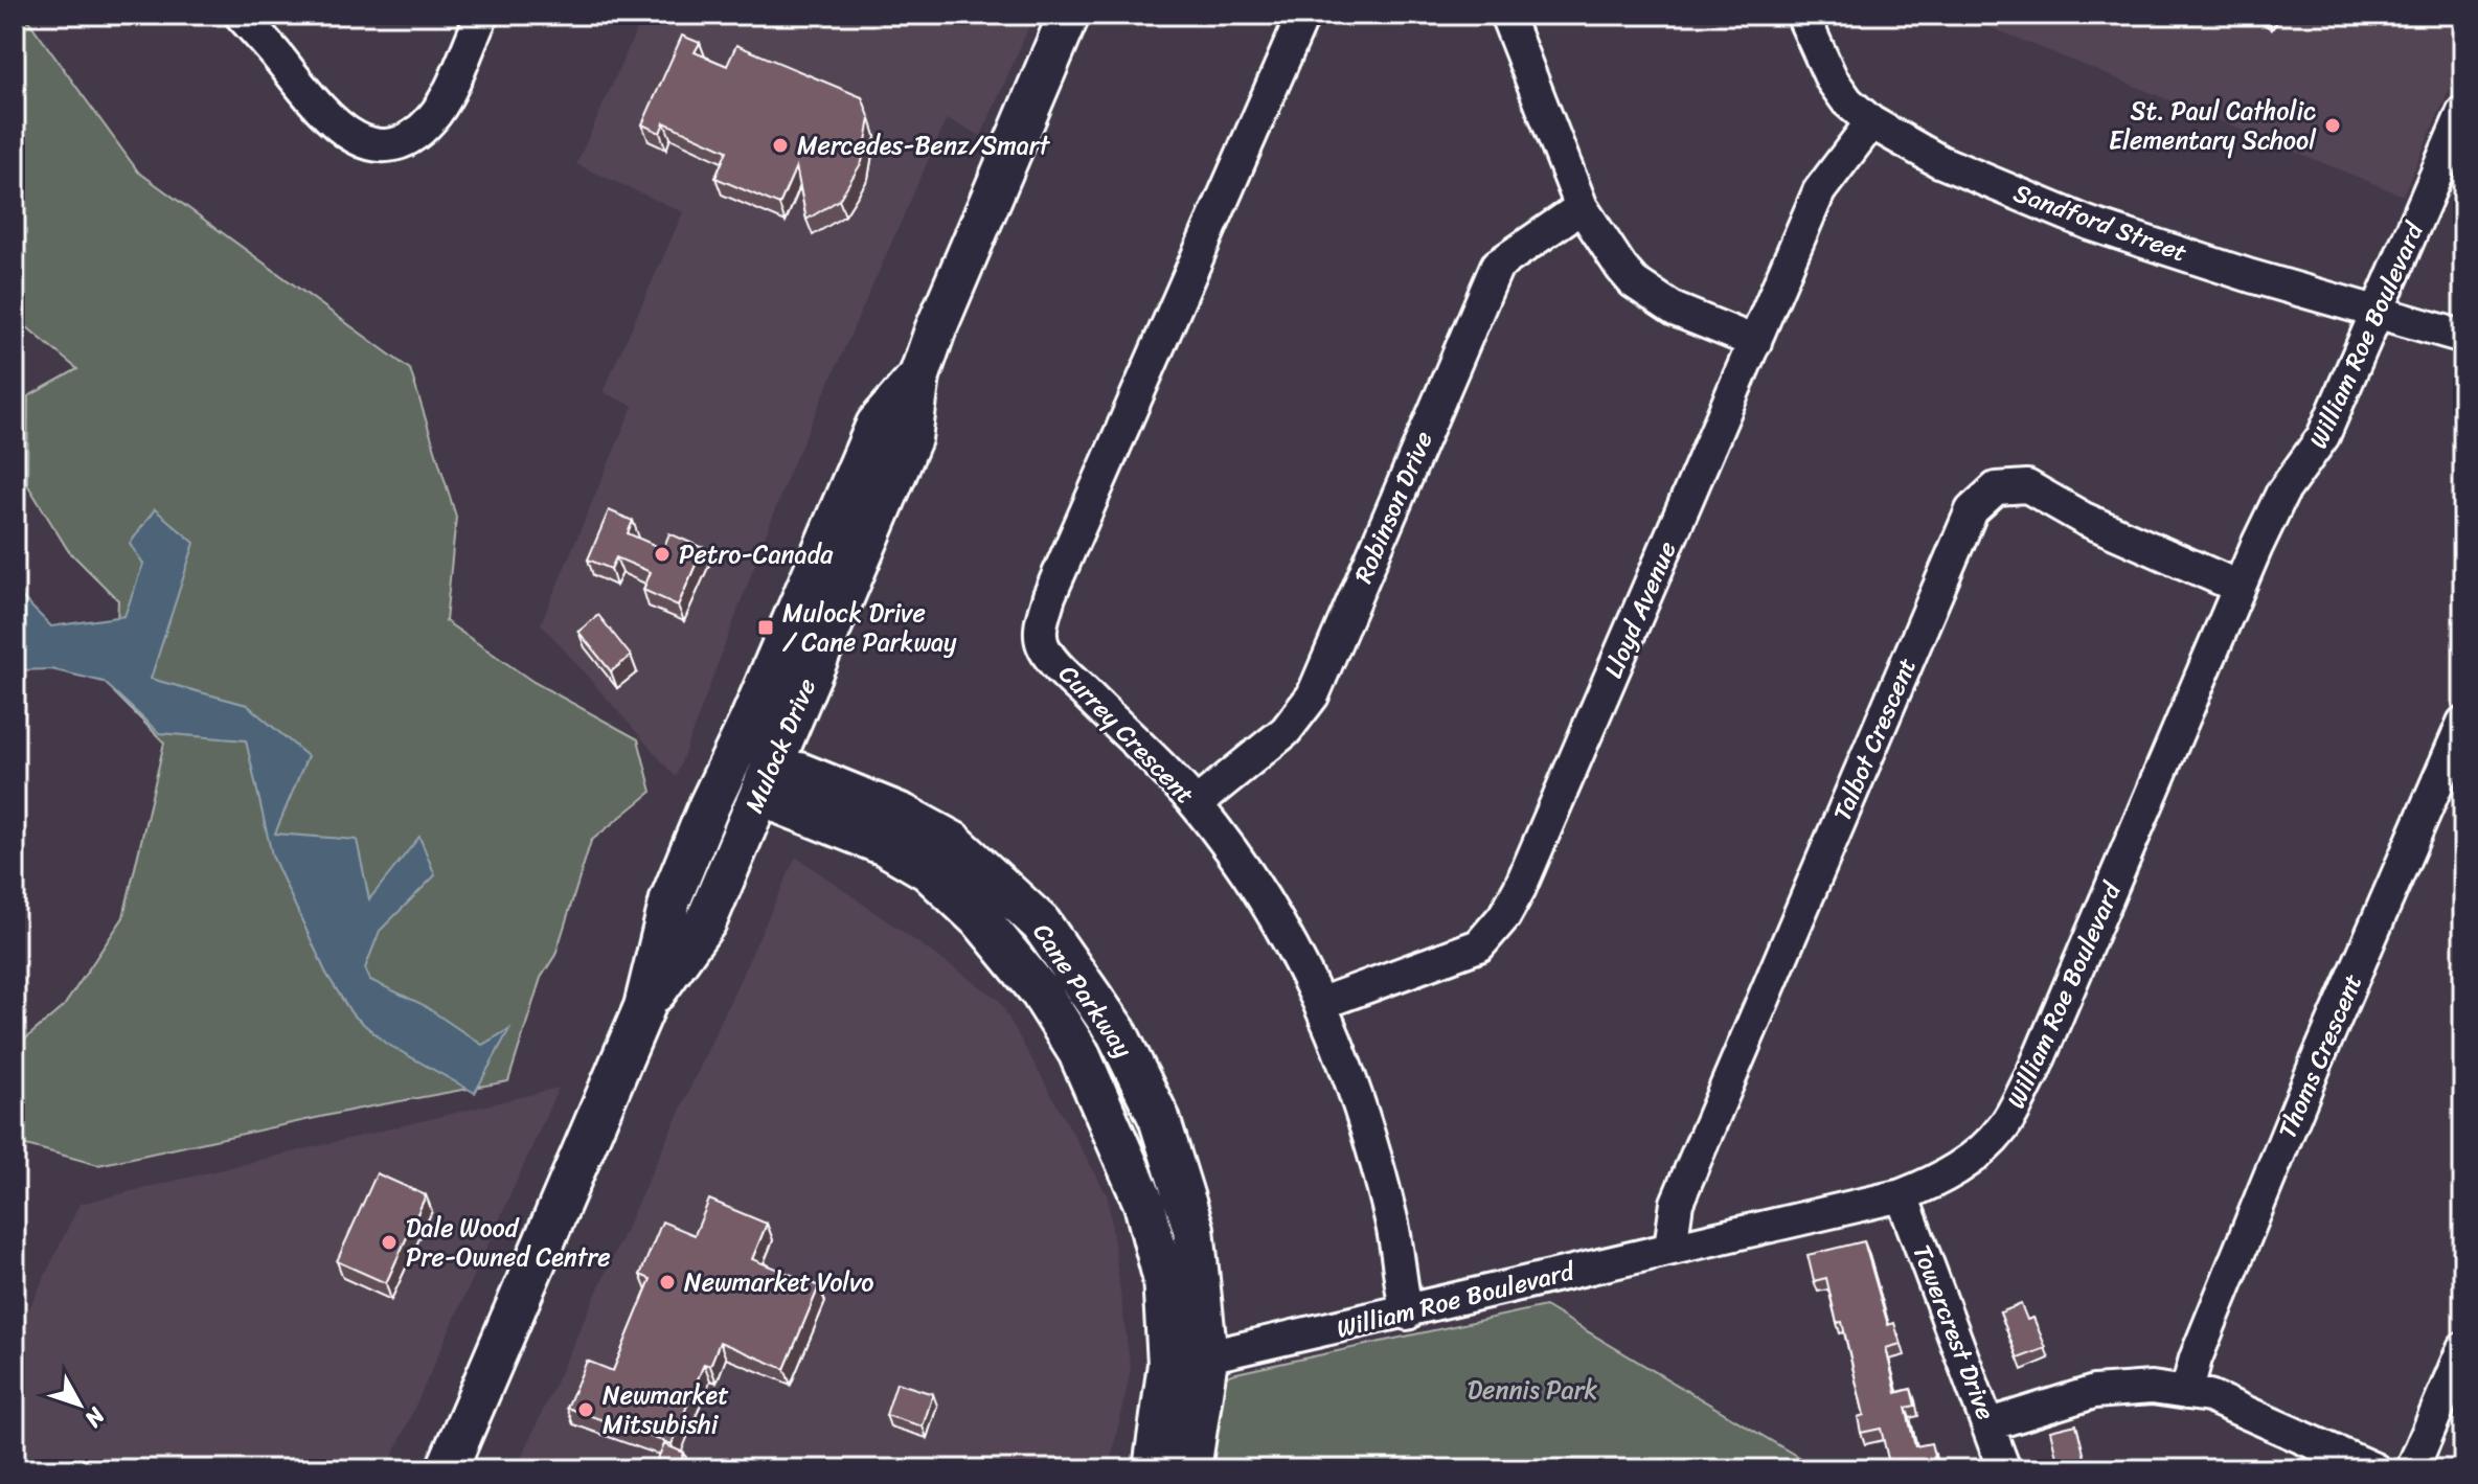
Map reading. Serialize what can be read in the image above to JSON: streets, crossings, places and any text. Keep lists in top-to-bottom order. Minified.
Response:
{"streets":{"main road":["Mulock Drive","Cane Parkway"],"street":["Sandford Street","William Roe Boulevard","Robinson Drive","Lloyd Avenue","Currey Crescent","Talbot Crescent","Thoms Crescent","Towercrest Drive"]},"crossings":[["Sandford Street","William Roe Boulevard"],["Sandford Street","Lloyd Avenue"],["William Roe Boulevard","Currey Crescent"],["William Roe Boulevard","Talbot Crescent"],["William Roe Boulevard","Cane Parkway"],["William Roe Boulevard","Towercrest Drive"],["Robinson Drive","Currey Crescent"],["Lloyd Avenue","Currey Crescent"],["Mulock Drive","Cane Parkway"]],"parks":["Dennis Park"],"places":{"other":["St. Paul Catholic Elementary School","Mercedes-Benz/Smart","Petro-Canada","Dale Wood Pre-Owned Centre","Newmarket Volvo","Newmarket Mitsubishi"],"transit":["Mulock Drive / Cane Parkway"]},"north":"bottom right"}
